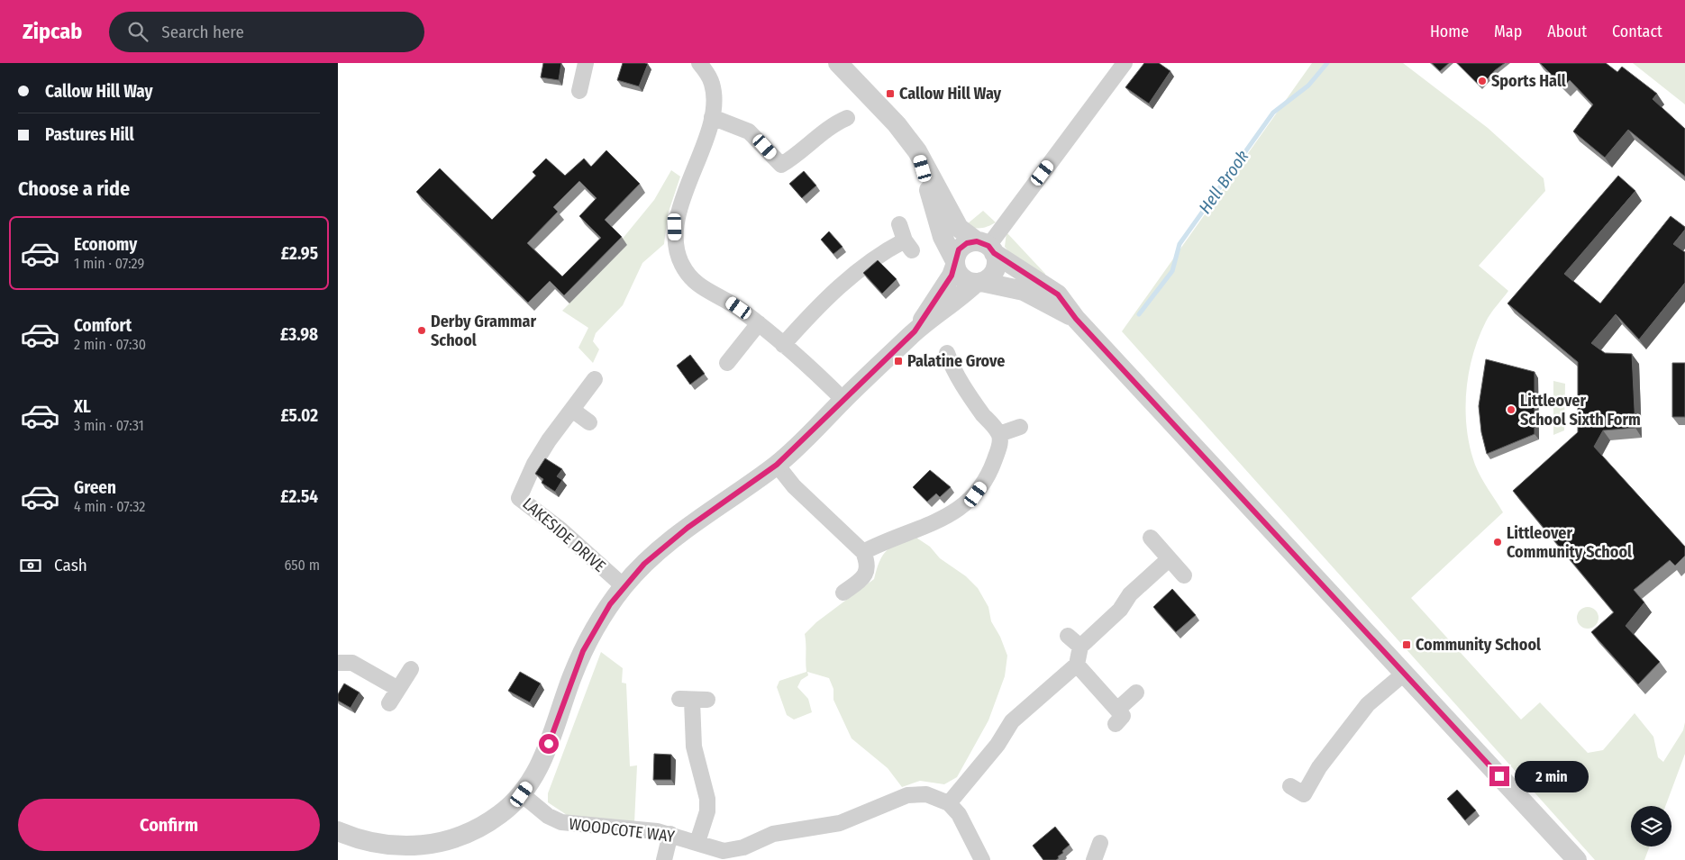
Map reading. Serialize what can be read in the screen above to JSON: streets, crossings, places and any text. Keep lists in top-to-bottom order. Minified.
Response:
{"streets":{"street":["LAKESIDE DRIVE","WOODCOTE WAY"]},"water":["Hell Brook"],"places":{"other":["Sports Hall","Derby Grammar School","Littleover School Sixth Form","Littleover Community School"],"transit":["Callow Hill Way","Palatine Grove","Community School"]},"page":{"header":"Zipcab","search":"Search here","nav":["Home","Map","About","Contact"],"banner":["Callow Hill Way","Pastures Hill"],"heading":"Choose a ride","list":[{"name":"Economy","note":"1 min · 07:29","value":"£2.95"},{"name":"Comfort","note":"2 min · 07:30","value":"£3.98"},{"name":"XL","note":"3 min · 07:31","value":"£5.02"},{"name":"Green","note":"4 min · 07:32","value":"£2.54"}],"pay":["Cash","650 m"],"bubble":"2 min","buttons":"Confirm"}}
